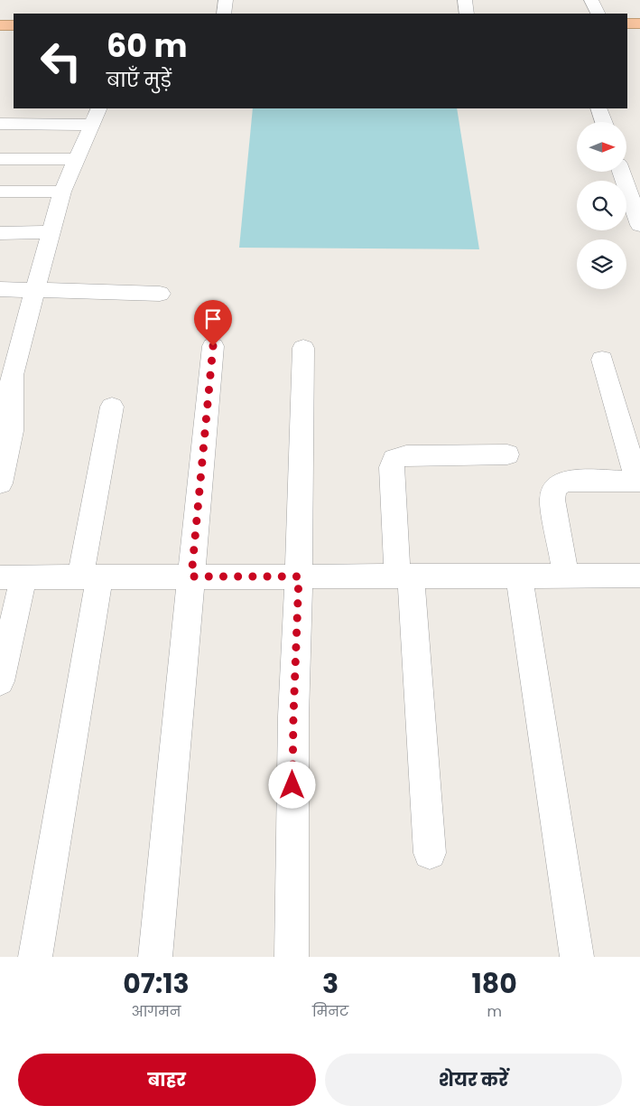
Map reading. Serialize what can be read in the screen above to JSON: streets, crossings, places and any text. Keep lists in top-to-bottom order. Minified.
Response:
{"north":"right","page":{"turn":["60 m","बाएँ मुड़ें"],"eta":["07:13","आगमन","3","मिनट","180","m"],"buttons":["बाहर","शेयर करें"]}}
